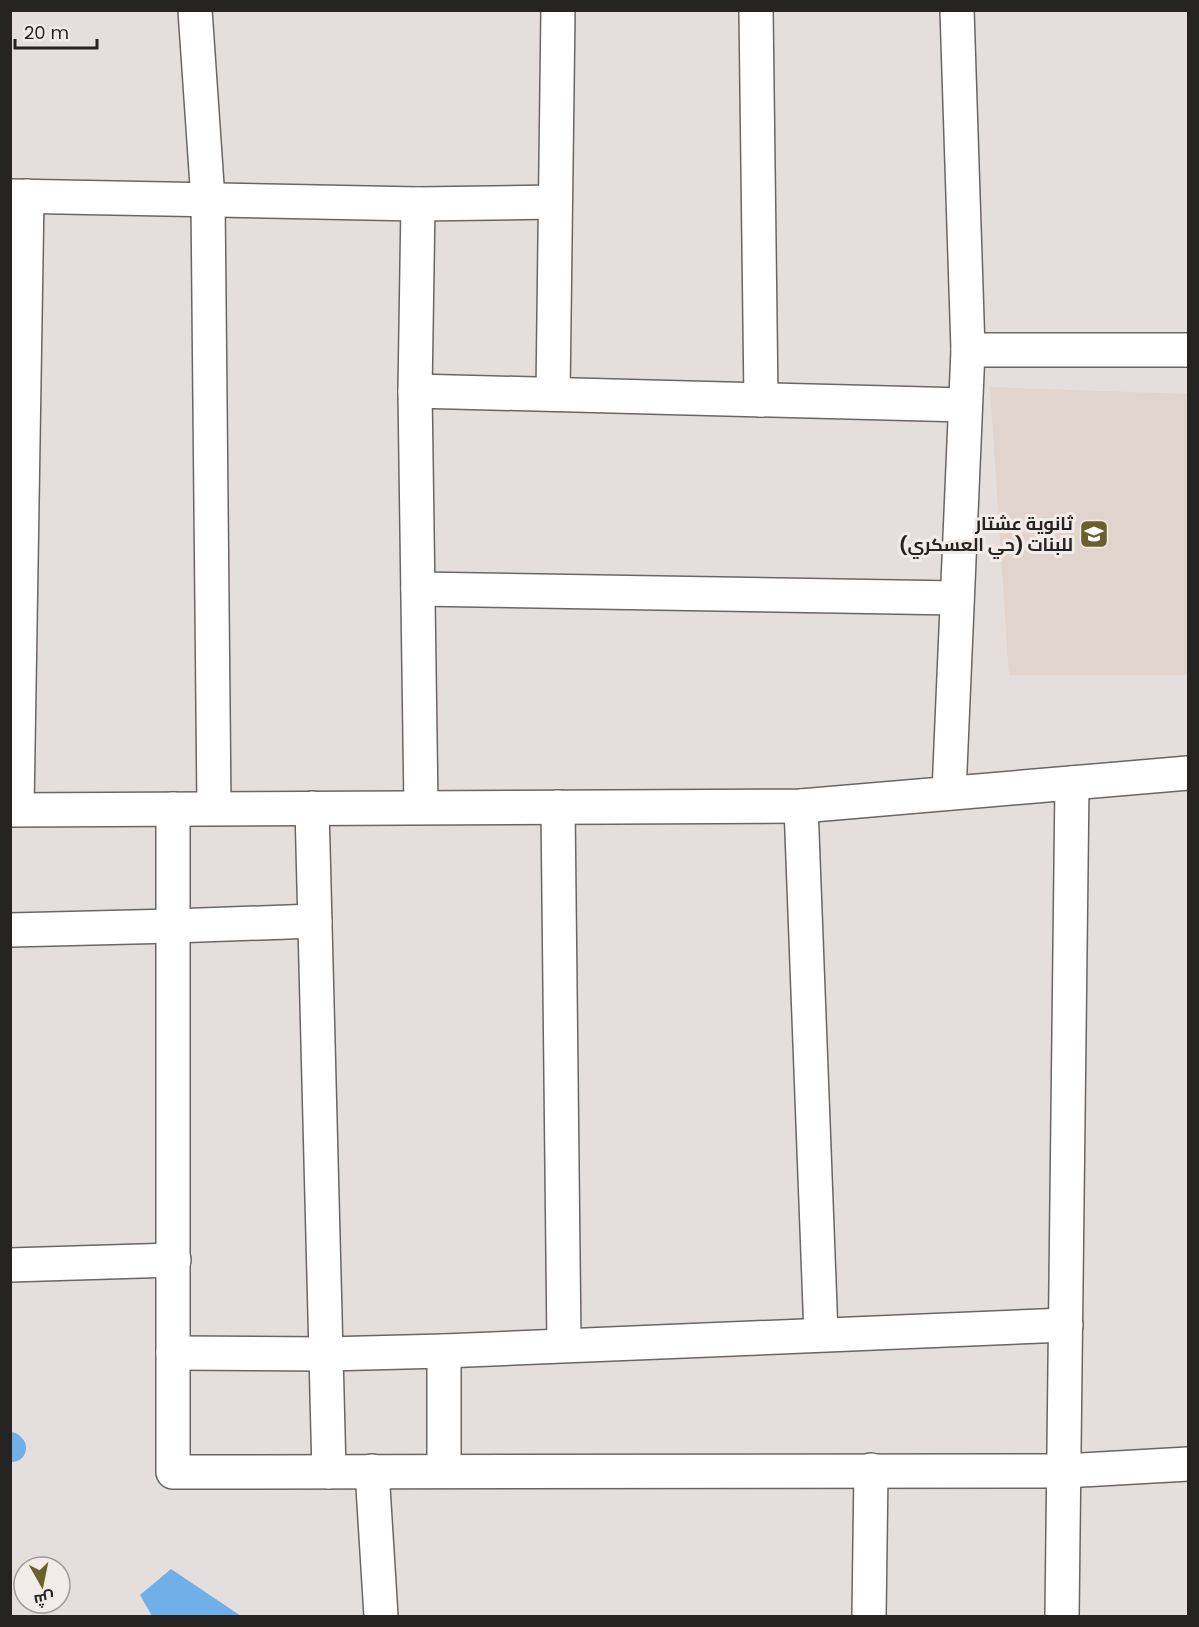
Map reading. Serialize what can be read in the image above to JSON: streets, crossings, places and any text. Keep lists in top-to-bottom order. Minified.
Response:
{"places":{"school or university":["ثانوية عشتار للبنات (حي العسكري)"]},"scale_bar":"20 m","north":"bottom"}
